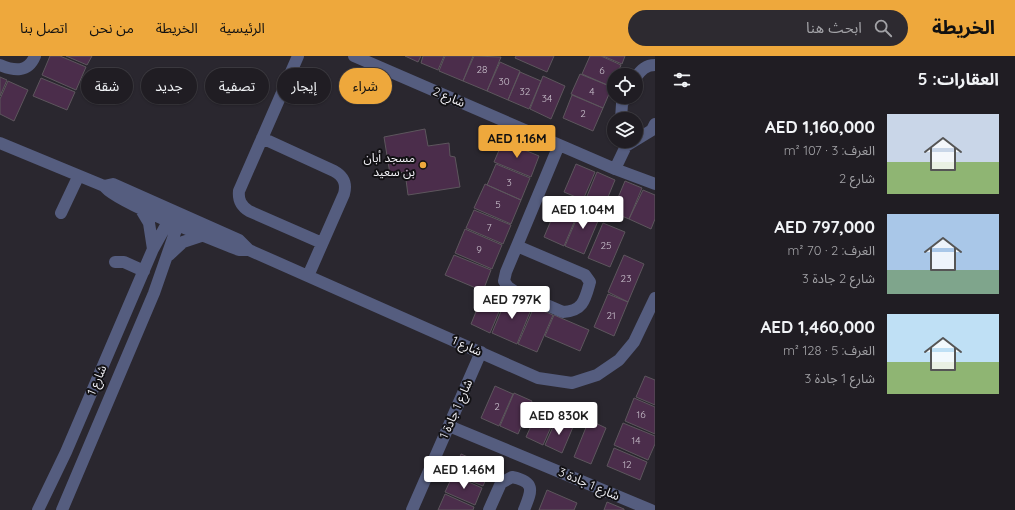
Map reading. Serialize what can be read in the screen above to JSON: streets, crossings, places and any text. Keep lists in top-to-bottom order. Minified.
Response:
{"streets":{"street":["شارع 2","شارع 1","شارع 1 جادة 1","شارع 1 جادة 3"]},"crossings":[["شارع 1","شارع 1 جادة 1"],["شارع 1 جادة 1","شارع 1 جادة 3"]],"places":["مسجد أبان بن سعيد"],"house_numbers":["28","6","30","32","4","34","2","3","5","7","25","9","23","21","2","16","14","12"],"page":{"header":"الخريطة","search":"ابحث هنا","nav":["الرئيسية","الخريطة","من نحن","اتصل بنا"],"heading":"العقارات: 5","chip":["شراء","إيجار","تصفية","جديد","شقة"],"list":[{"name":"AED 1,160,000","note":"الغرف: 3 · 107 m² · شارع 2"},{"name":"AED 797,000","note":"الغرف: 2 · 70 m² · شارع 2 جادة 3"},{"name":"AED 1,460,000","note":"الغرف: 5 · 128 m² · شارع 1 جادة 3"}],"price":["AED 1.16M","AED 1.04M","AED 797K","AED 830K","AED 1.46M"]}}
